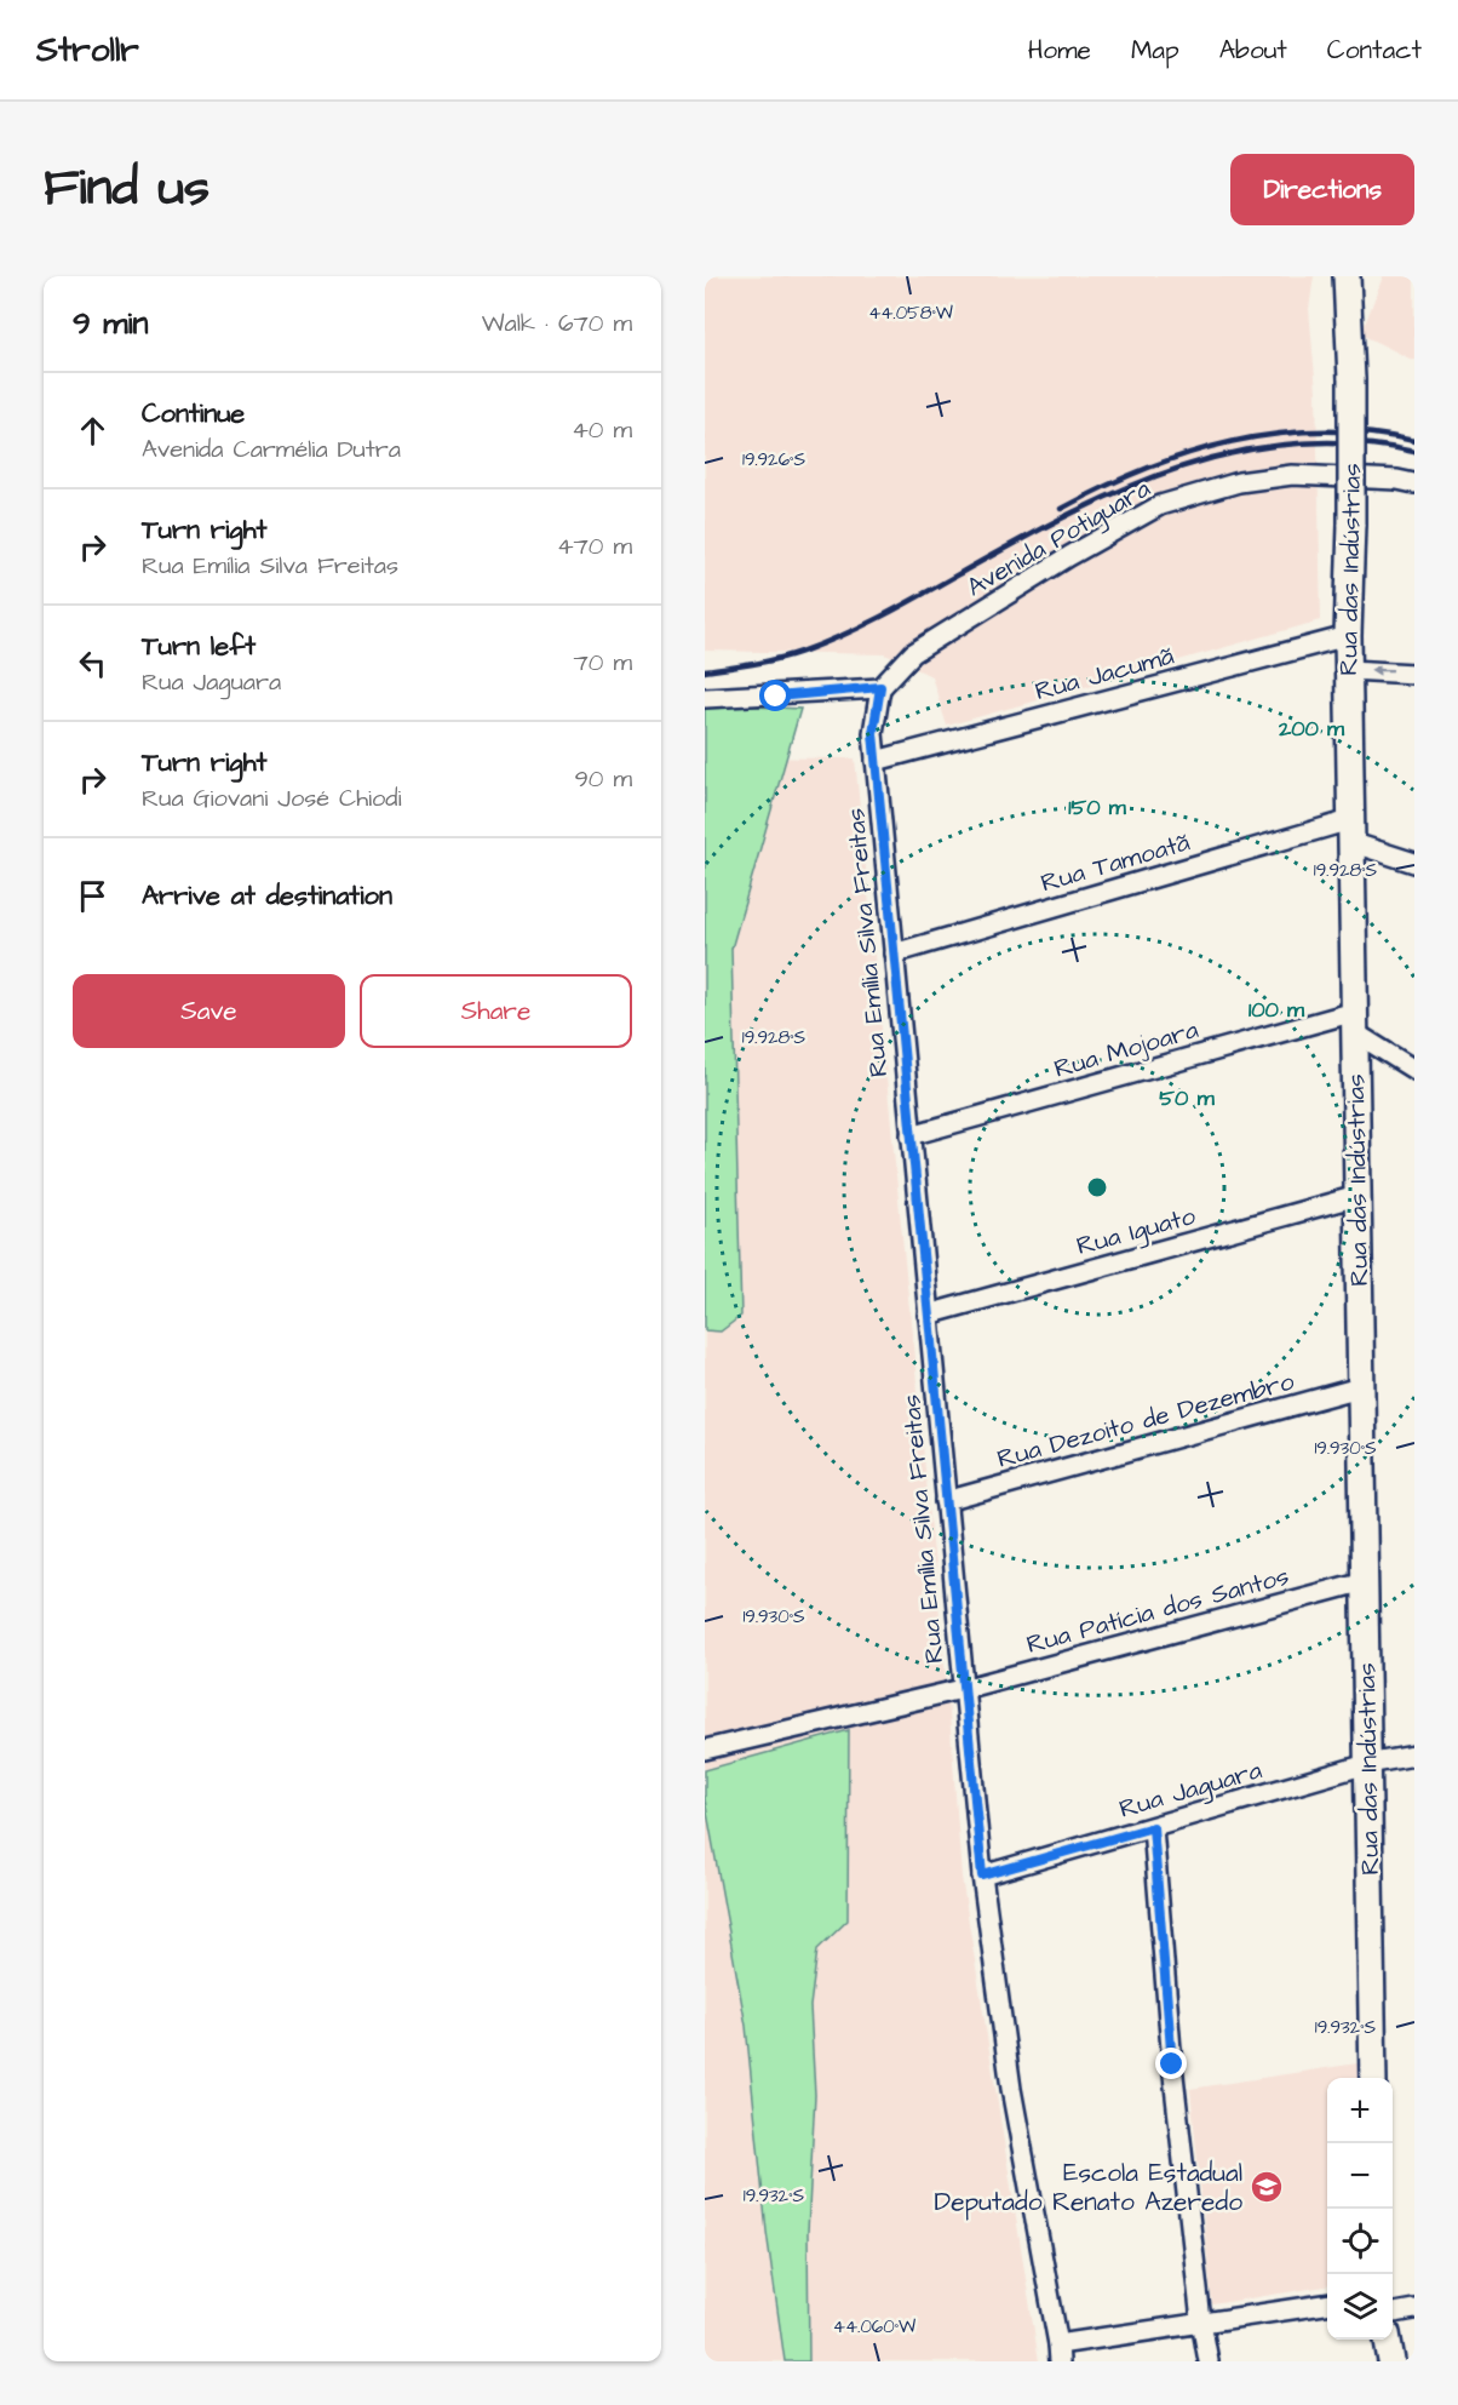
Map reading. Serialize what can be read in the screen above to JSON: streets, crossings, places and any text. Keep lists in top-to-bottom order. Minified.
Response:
{"streets":{"street":["Avenida Potiguara","Rua das Indústrias","Rua Jacumã","Rua Tamoatã","Rua Emília Silva Freitas","Rua Mojoara","Rua Iguato","Rua Dezoito de Dezembro","Rua Patícia dos Santos","Rua Jaguara"]},"crossings":[["Avenida Potiguara","Rua Emília Silva Freitas"],["Rua das Indústrias","Rua Jacumã"],["Rua das Indústrias","Rua Tamoatã"],["Rua das Indústrias","Rua Mojoara"],["Rua das Indústrias","Rua Iguato"],["Rua das Indústrias","Rua Dezoito de Dezembro"],["Rua das Indústrias","Rua Patícia dos Santos"],["Rua das Indústrias","Rua Jaguara"],["Rua Jacumã","Rua Emília Silva Freitas"],["Rua Tamoatã","Rua Emília Silva Freitas"],["Rua Emília Silva Freitas","Rua Mojoara"],["Rua Emília Silva Freitas","Rua Iguato"],["Rua Emília Silva Freitas","Rua Dezoito de Dezembro"],["Rua Emília Silva Freitas","Rua Patícia dos Santos"],["Rua Emília Silva Freitas","Rua Jaguara"]],"places":{"school or university":["Escola Estadual Deputado Renato Azeredo"]},"page":{"header":"Strollr","nav":["Home","Map","About","Contact"],"title":"Find us","buttons":["Directions",["Save","Share"]],"heading":["9 min","Walk · 670 m"],"list":[["Continue","Avenida Carmélia Dutra","40 m"],["Turn right","Rua Emília Silva Freitas","470 m"],["Turn left","Rua Jaguara","70 m"],["Turn right","Rua Giovani José Chiodi","90 m"],"Arrive at destination"],"map_buttons":["+","−"]},"coordinates":["44.058°W","19.926°S","19.928°S","19.930°S","19.932°S","44.060°W"],"rings":["200 m","150 m","100 m","50 m"]}
